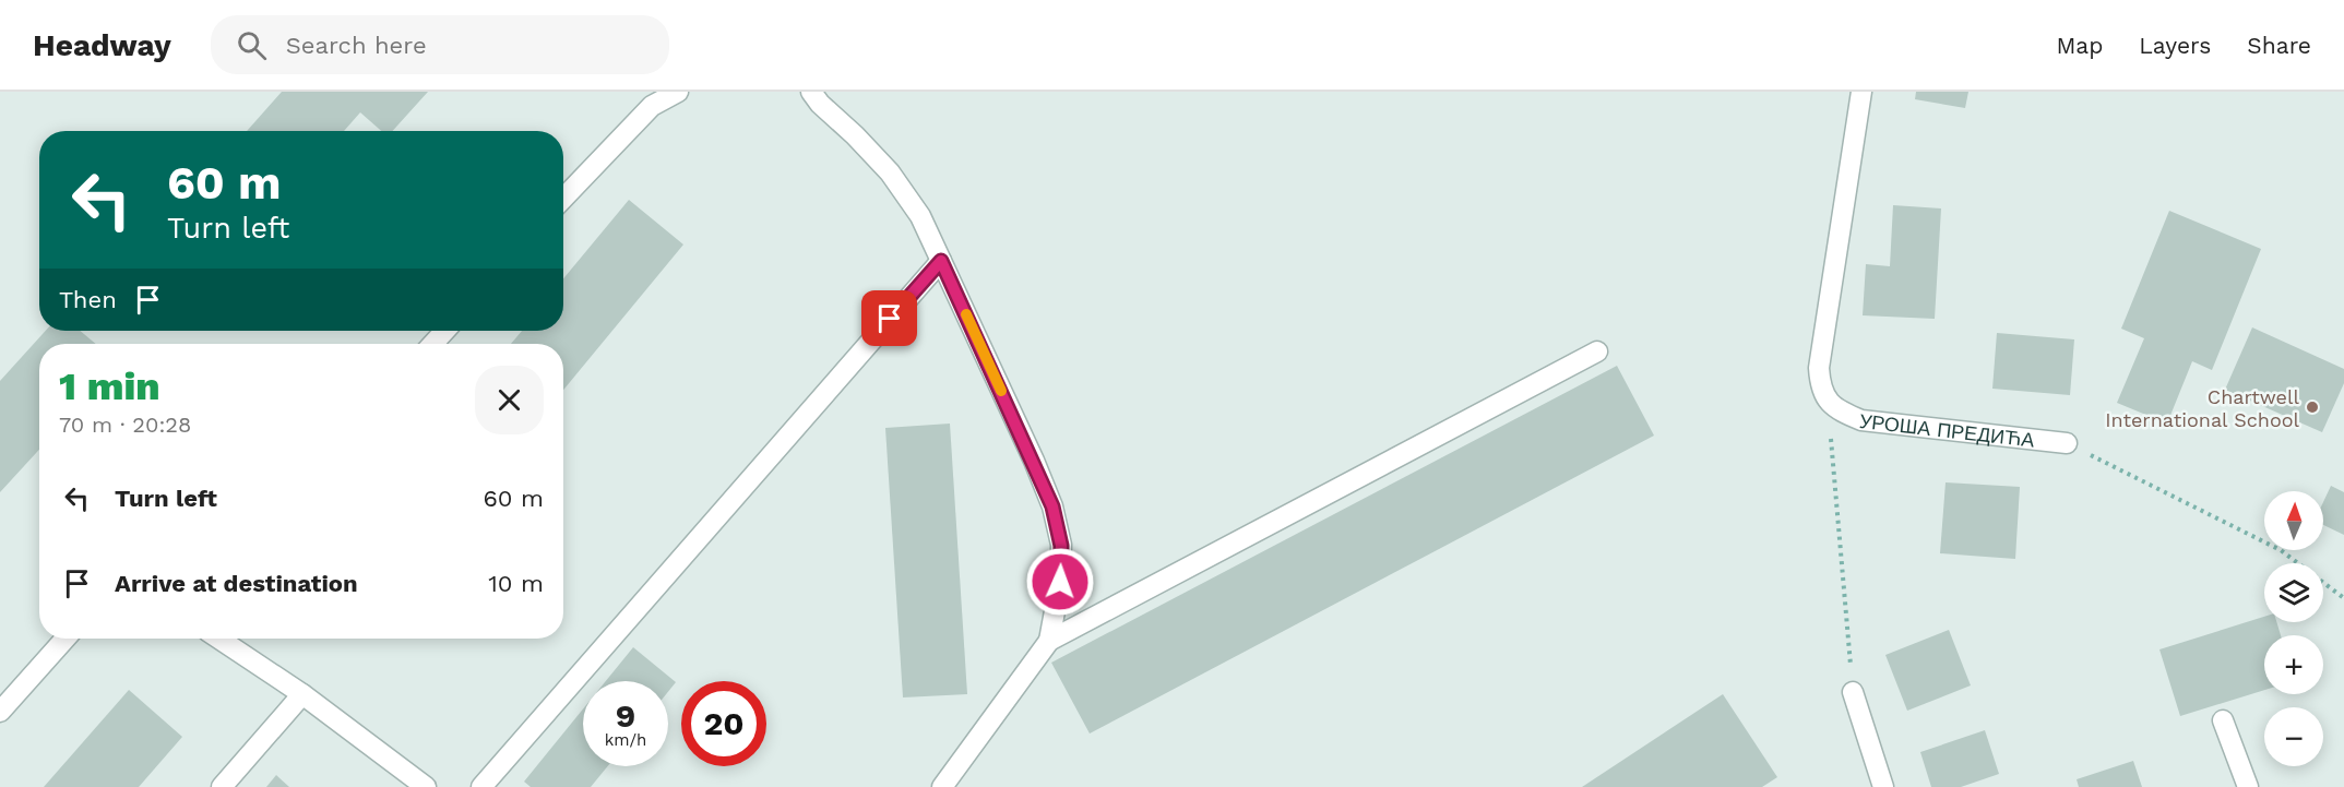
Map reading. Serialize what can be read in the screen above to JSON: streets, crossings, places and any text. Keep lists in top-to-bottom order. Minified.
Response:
{"streets":{"street":["УРОША ПРЕДИЋА"]},"places":["Chartwell International School"],"north":"top","page":{"header":"Headway","search":"Search here","nav":["Map","Layers","Share"],"turn":["60 m","Turn left"],"then":"Then","heading":["1 min","70 m · 20:28"],"list":[{"name":"Turn left","value":"60 m"},{"name":"Arrive at destination","value":"10 m"}],"map_buttons":["+","−"],"speed":"9 km/h","limit":"20"}}
